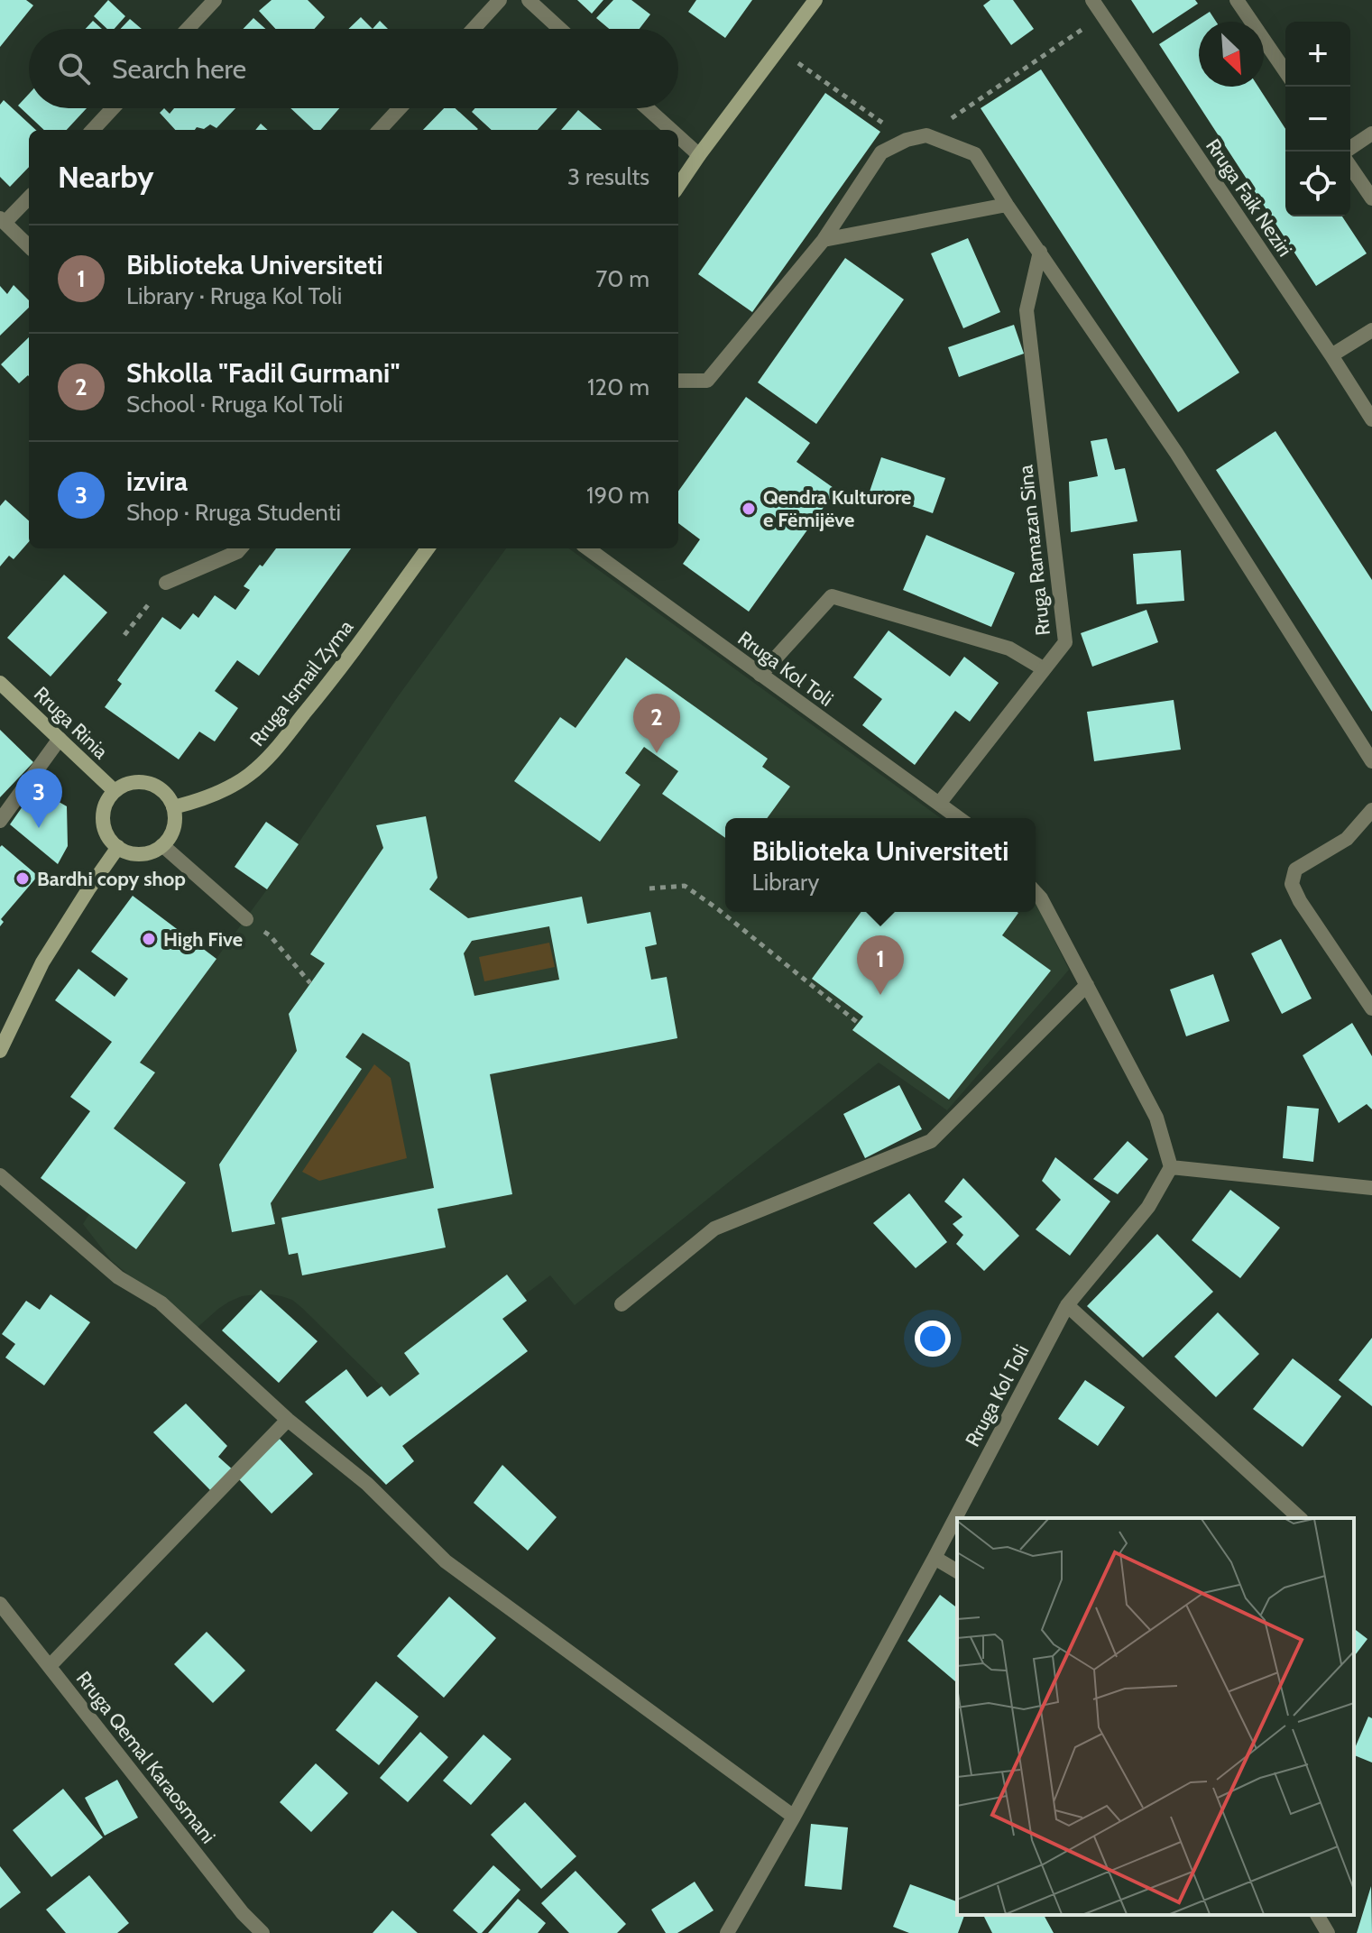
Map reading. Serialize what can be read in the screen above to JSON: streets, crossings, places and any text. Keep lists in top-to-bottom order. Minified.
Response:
{"streets":{"main road":["Rruga Ismail Zyma","Rruga Rinia"],"street":["Rruga Faik Neziri","Rruga Ramazan Sina","Rruga Kol Toli","Rruga Qemal Karaosmani"]},"crossings":[["Rruga Ramazan Sina","Rruga Kol Toli"],["Rruga Ismail Zyma","Rruga Rinia"]],"places":["Qendra Kulturore e Fëmijëve","Bardhi copy shop","High Five"],"north":"bottom right","page":{"map_buttons":["+","−"],"search":"Search here","heading":["Nearby","3 results"],"list":[{"mark":"1","name":"Biblioteka Universiteti","note":"Library · Rruga Kol Toli","value":"70 m"},{"mark":"2","name":"Shkolla \"Fadil Gurmani\"","note":"School · Rruga Kol Toli","value":"120 m"},{"mark":"3","name":"izvira","note":"Shop · Rruga Studenti","value":"190 m"}],"pins":["2","3","1"],"popup":["Biblioteka Universiteti","Library"]}}
